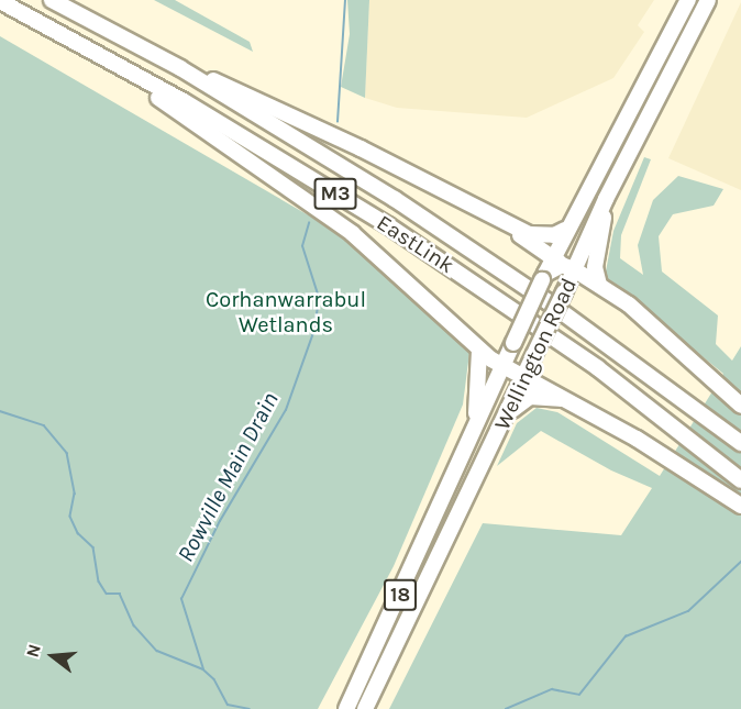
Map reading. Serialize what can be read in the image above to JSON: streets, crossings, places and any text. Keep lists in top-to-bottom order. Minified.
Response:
{"streets":{"highway":["M3","EastLink","Wellington Road","18"]},"water":["Rowville Main Drain"],"parks":["Corhanwarrabul Wetlands"],"north":"left"}
